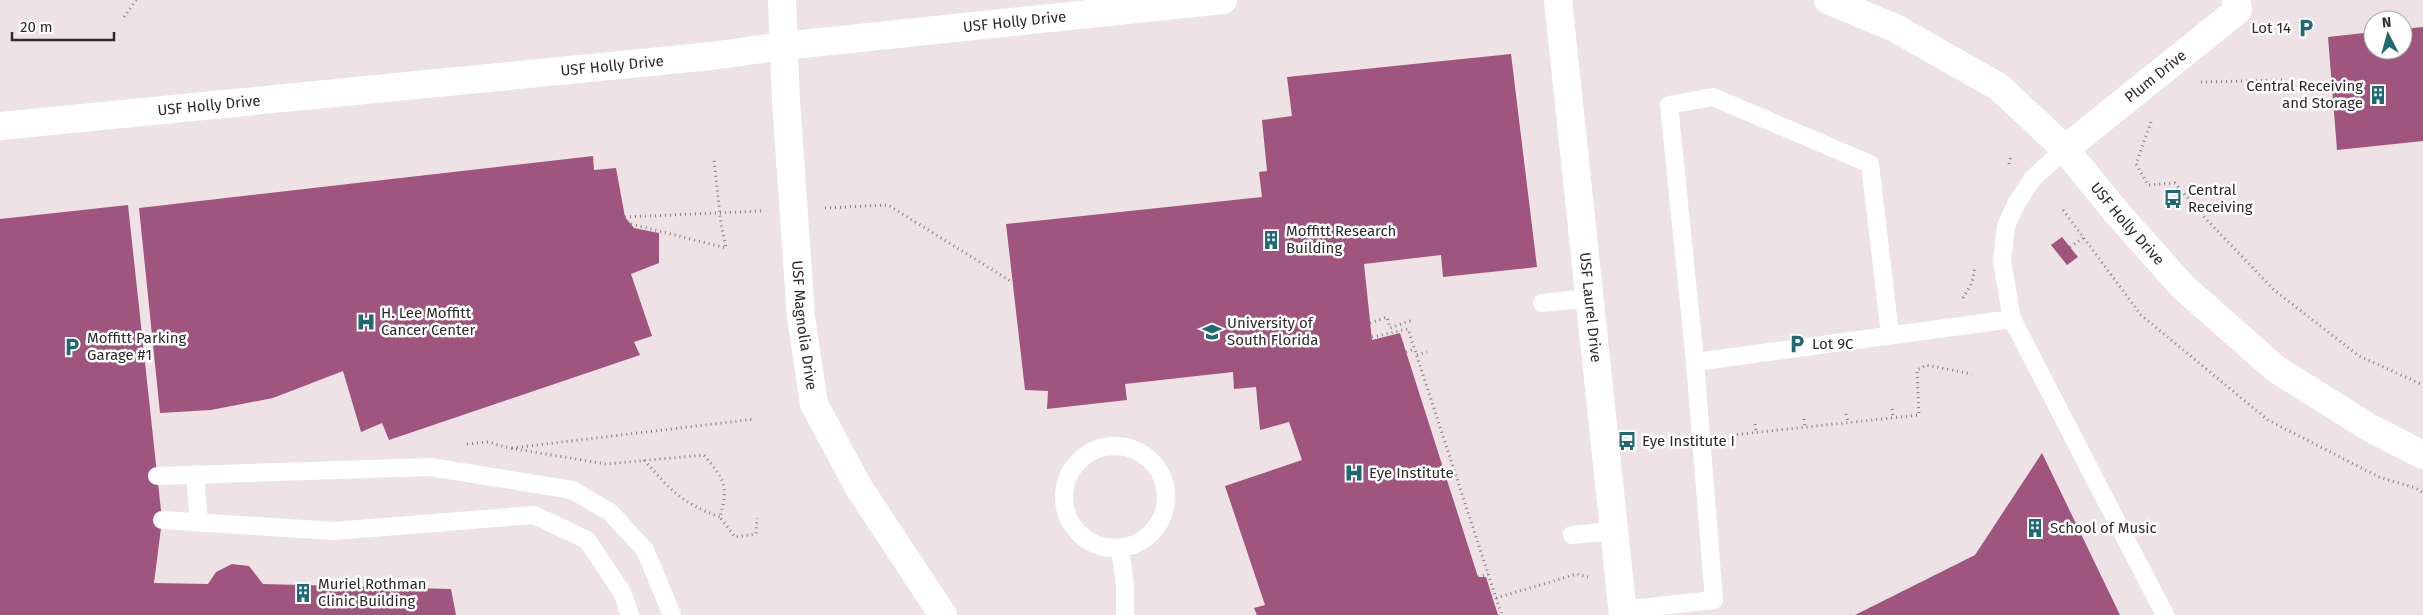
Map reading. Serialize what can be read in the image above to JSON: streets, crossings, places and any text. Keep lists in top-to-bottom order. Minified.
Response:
{"streets":{"street":["USF Holly Drive","Plum Drive","USF Laurel Drive","USF Magnolia Drive"]},"crossings":[["USF Holly Drive","Plum Drive"],["USF Holly Drive","USF Magnolia Drive"]],"places":{"parking":["Lot 14","Lot 9C","Moffitt Parking Garage #1"],"building":["Central Receiving and Storage","Moffitt Research Building","School of Music","Muriel Rothman Clinic Building"],"bus stop":["Central Receiving","Eye Institute I"],"hospital":["H. Lee Moffitt Cancer Center","Eye Institute"],"school or university":["University of South Florida"]},"scale_bar":"20 m","north":"top"}
